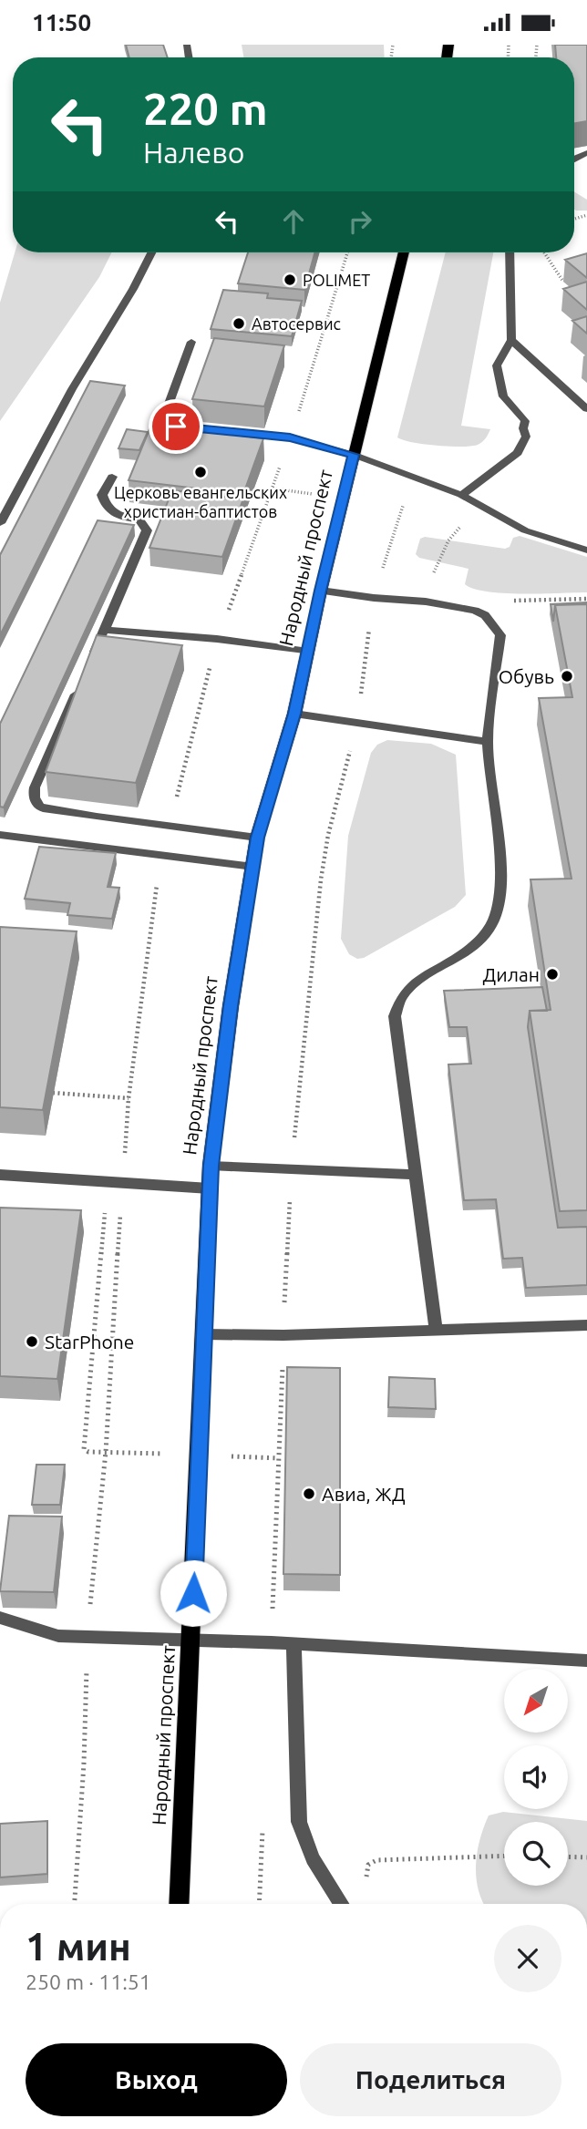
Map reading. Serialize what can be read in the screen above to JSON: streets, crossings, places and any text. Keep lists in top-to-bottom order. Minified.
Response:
{"streets":{"main road":["Народный проспект"]},"places":["POLIMET","Автосервис","Церковь евангельских христиан-баптистов","Обувь","Дилан","StarPhone","Авиа, ЖД"],"north":"bottom left","page":{"status":"11:50","turn":["220 m","Налево"],"heading":["1 мин","250 m · 11:51"],"buttons":["Выход","Поделиться"]}}
